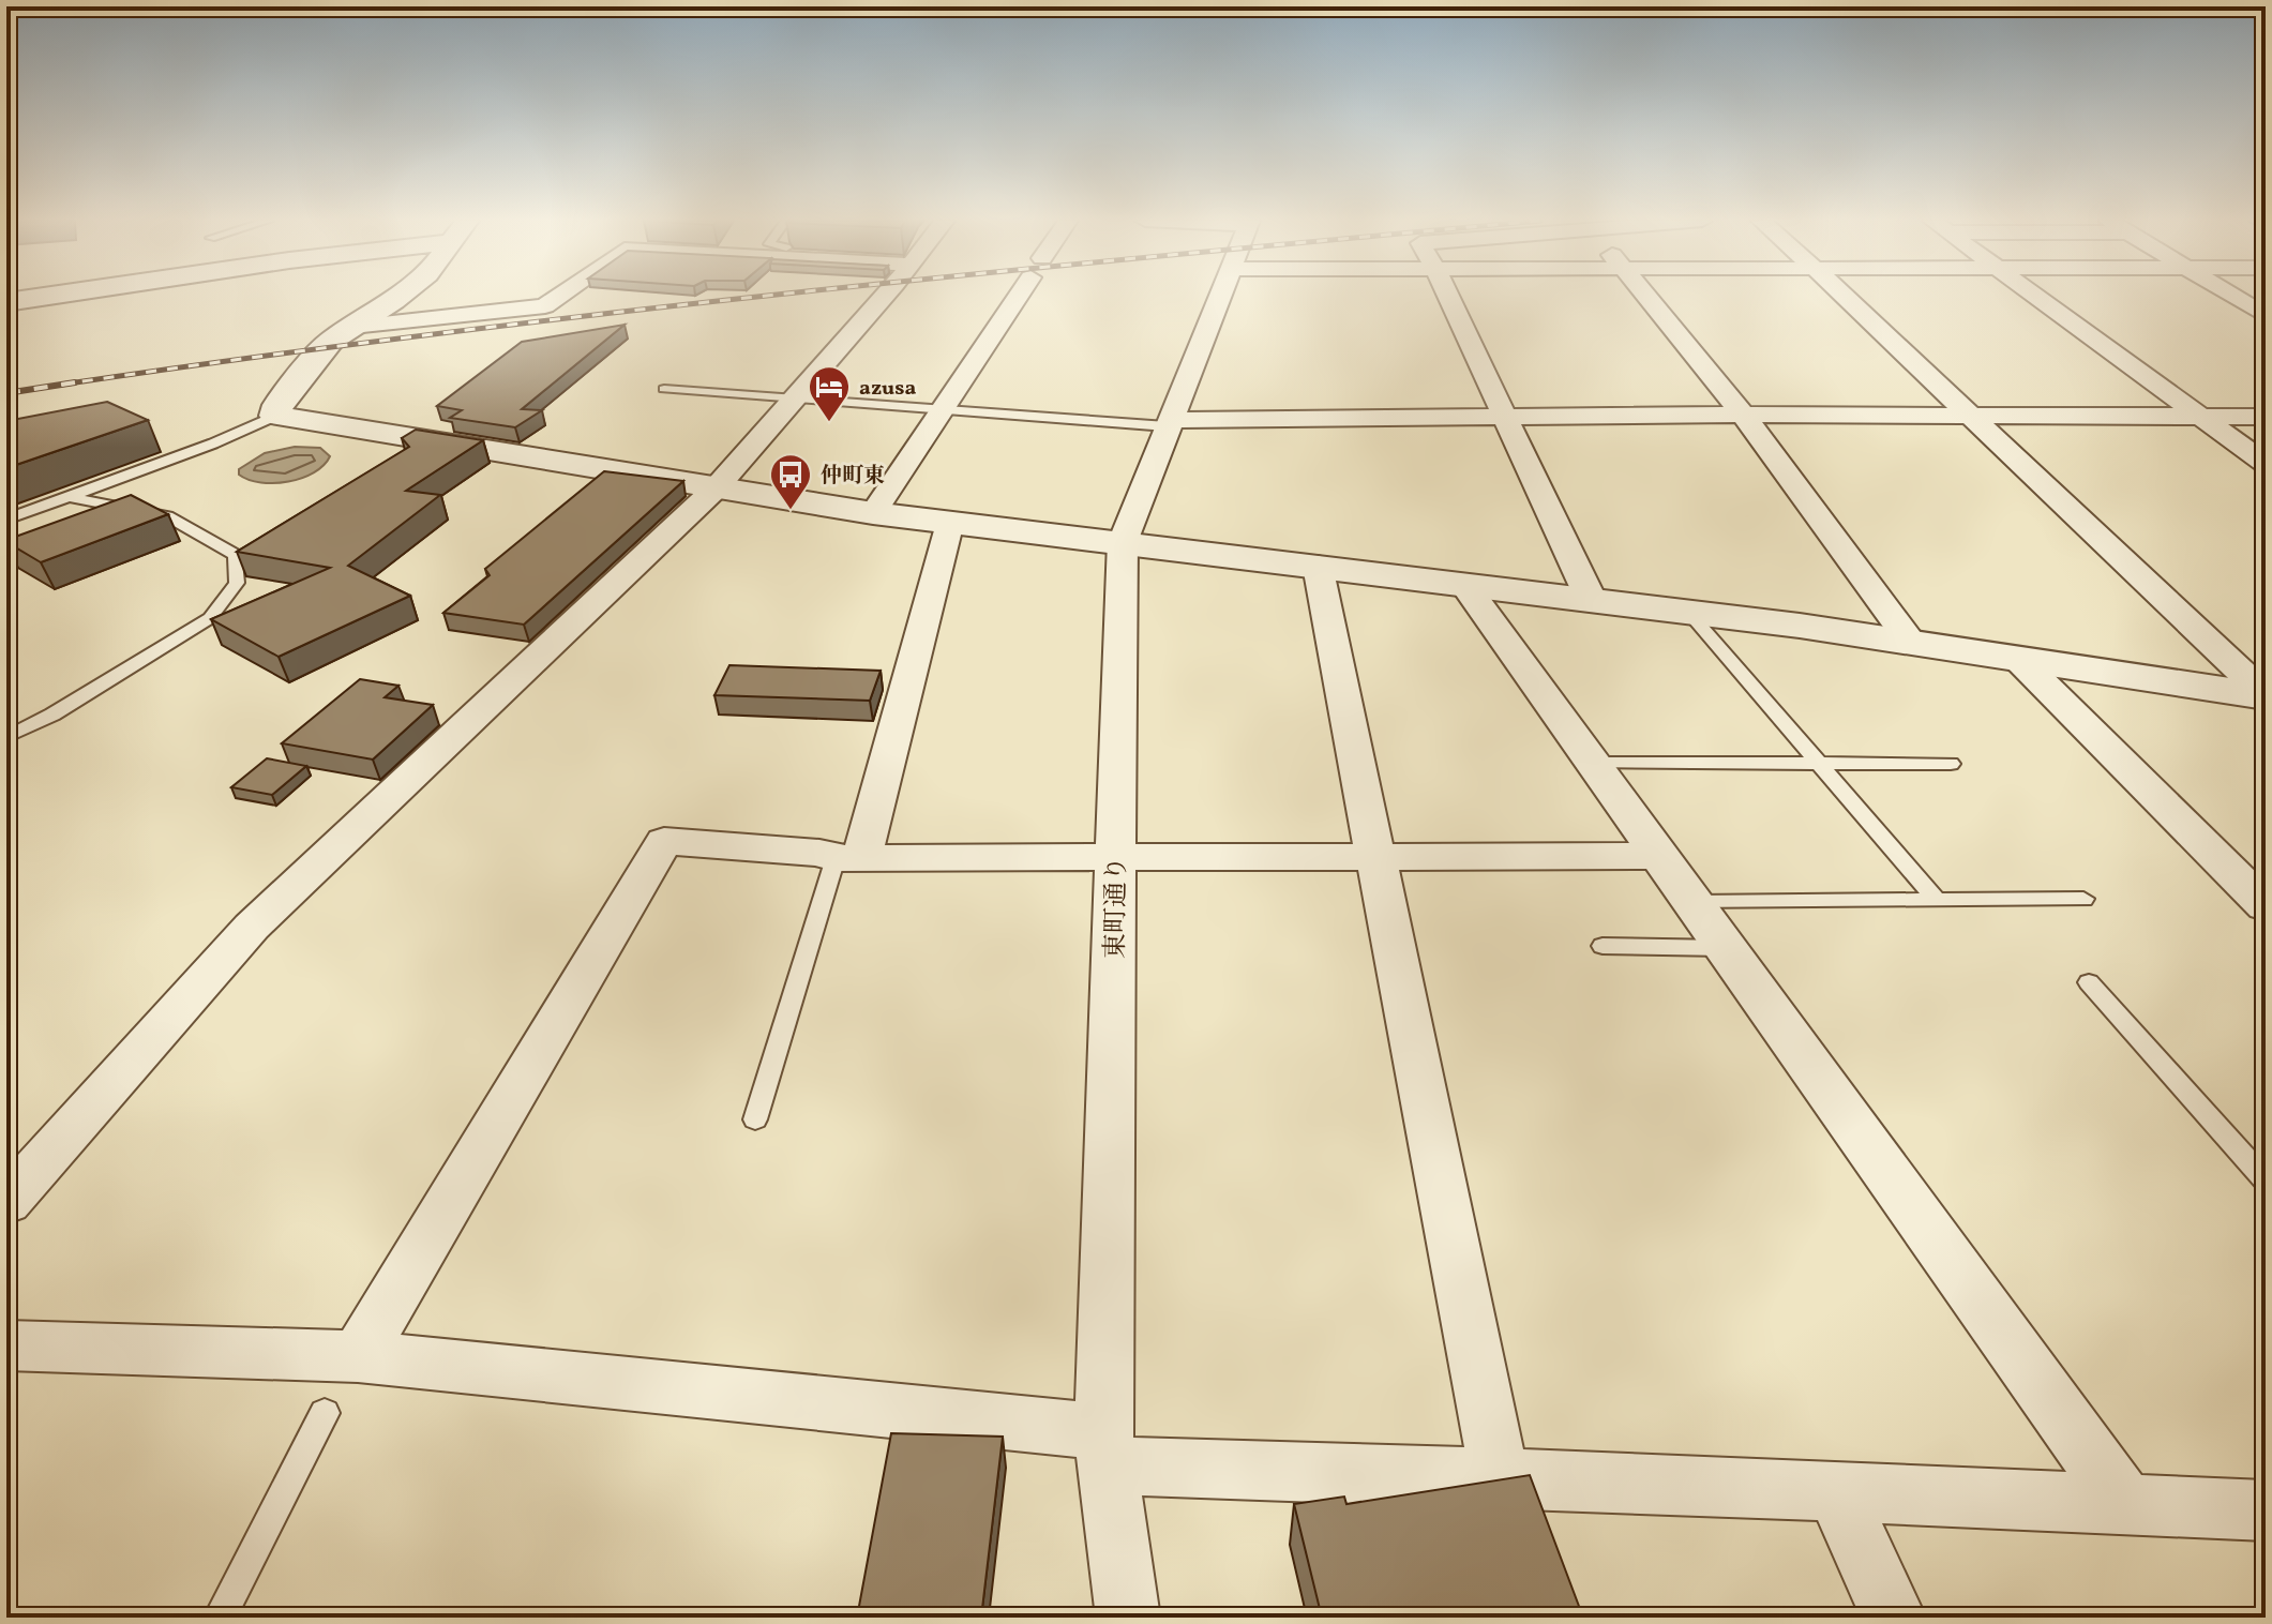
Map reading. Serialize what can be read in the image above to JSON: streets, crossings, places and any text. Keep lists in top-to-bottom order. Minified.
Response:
{"streets":{"street":["東町通り"]},"places":{"hotel":["azusa"],"bus stop":["仲町東"]}}
